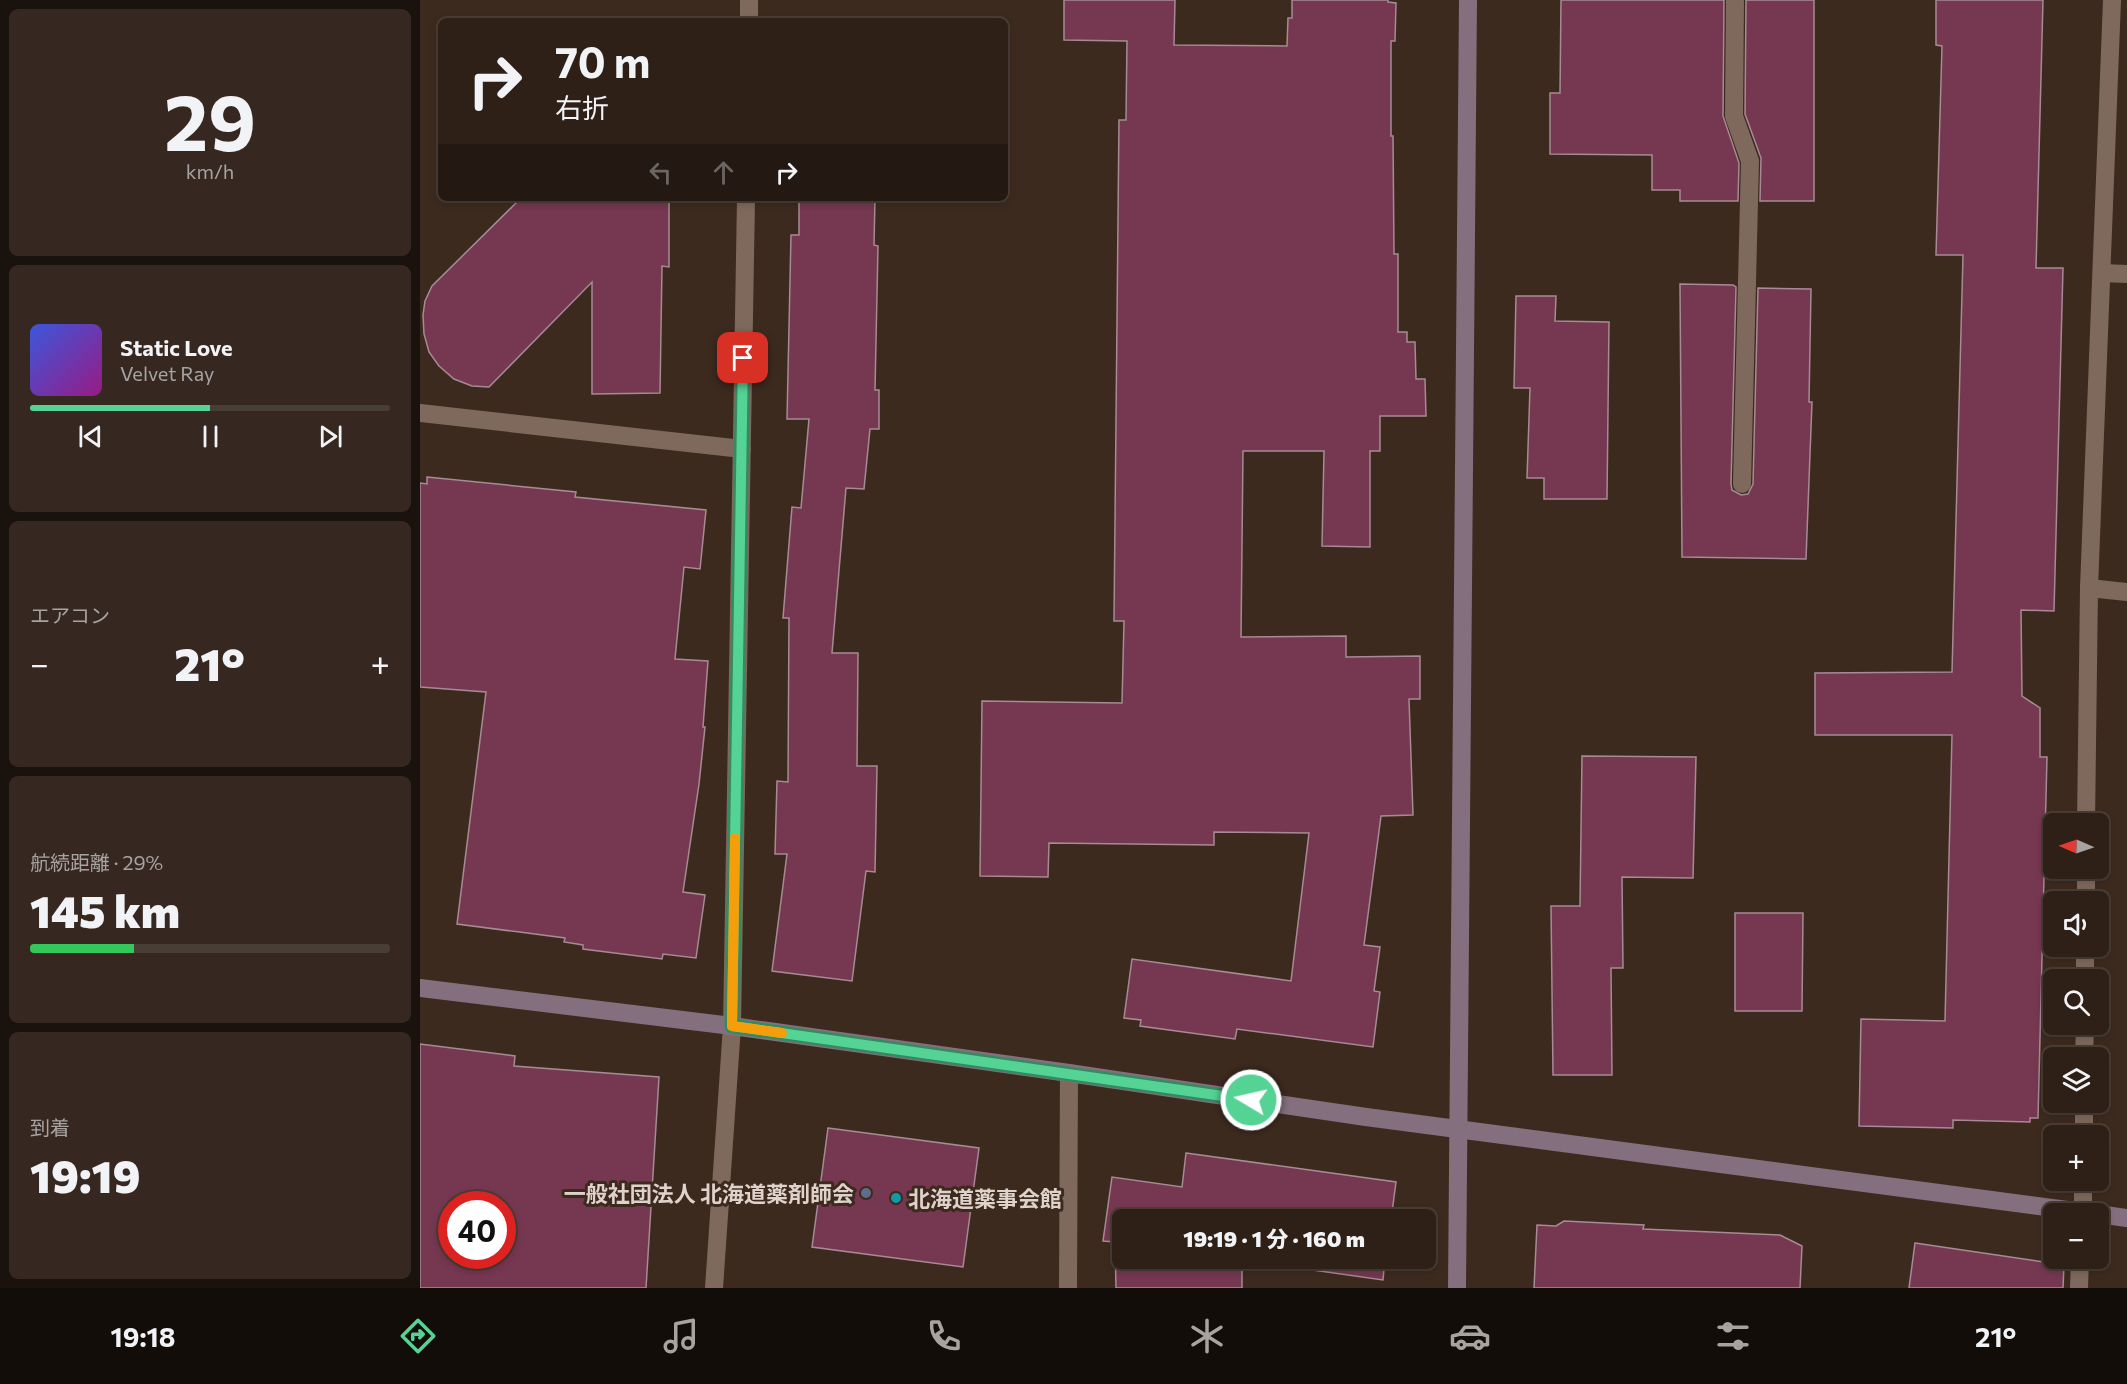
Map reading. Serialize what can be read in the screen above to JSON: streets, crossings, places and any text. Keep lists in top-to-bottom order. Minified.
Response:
{"places":["一般社団法人 北海道薬剤師会","北海道薬事会館"],"north":"left","page":{"tile":[["29","km/h"],"エアコン",["航続距離 · 29%","145 km"],["到着","19:19"]],"turn":["70 m","右折"],"song":["Static Love","Velvet Ray"],"heat":["−","21°","+"],"map_buttons":["+","−"],"limit":"40","trip":"19:19 · 1 分 · 160 m","tabs":["19:18","21°"]}}
